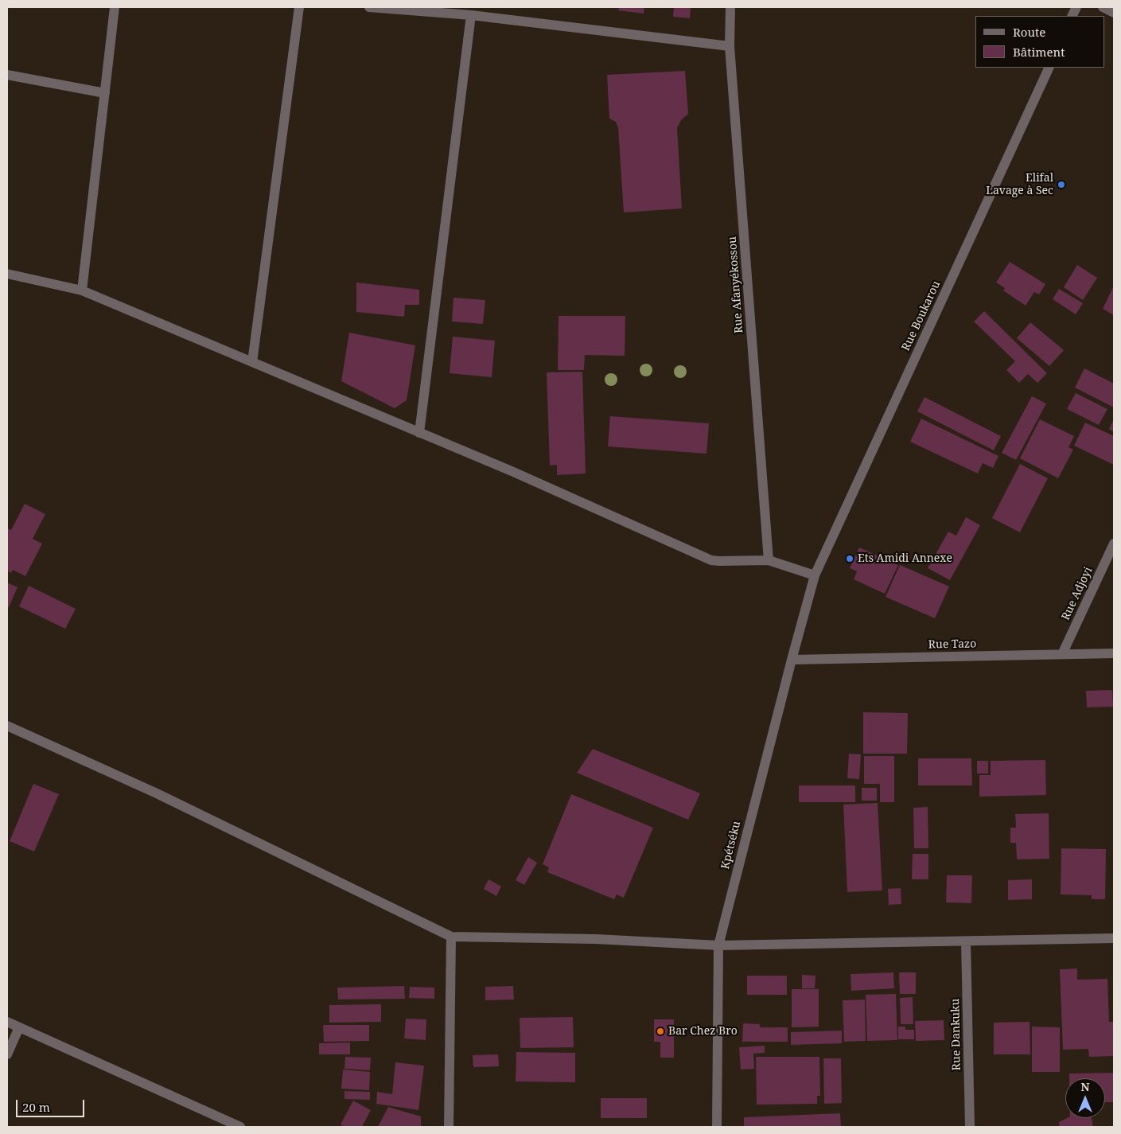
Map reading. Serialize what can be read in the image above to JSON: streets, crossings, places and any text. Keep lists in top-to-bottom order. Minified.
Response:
{"streets":{"street":["Rue Afanyékossou","Rue Boukarou","Rue Adjoyi","Rue Tazo","Kpétséku","Rue Dankuku"]},"crossings":[["Rue Boukarou","Kpétséku"],["Rue Adjoyi","Rue Tazo"],["Rue Tazo","Kpétséku"]],"places":["Elifal Lavage à Sec","Ets Amidi Annexe","Bar Chez Bro"],"legend":["Route","Bâtiment"],"scale_bar":"20 m","north":"top"}
